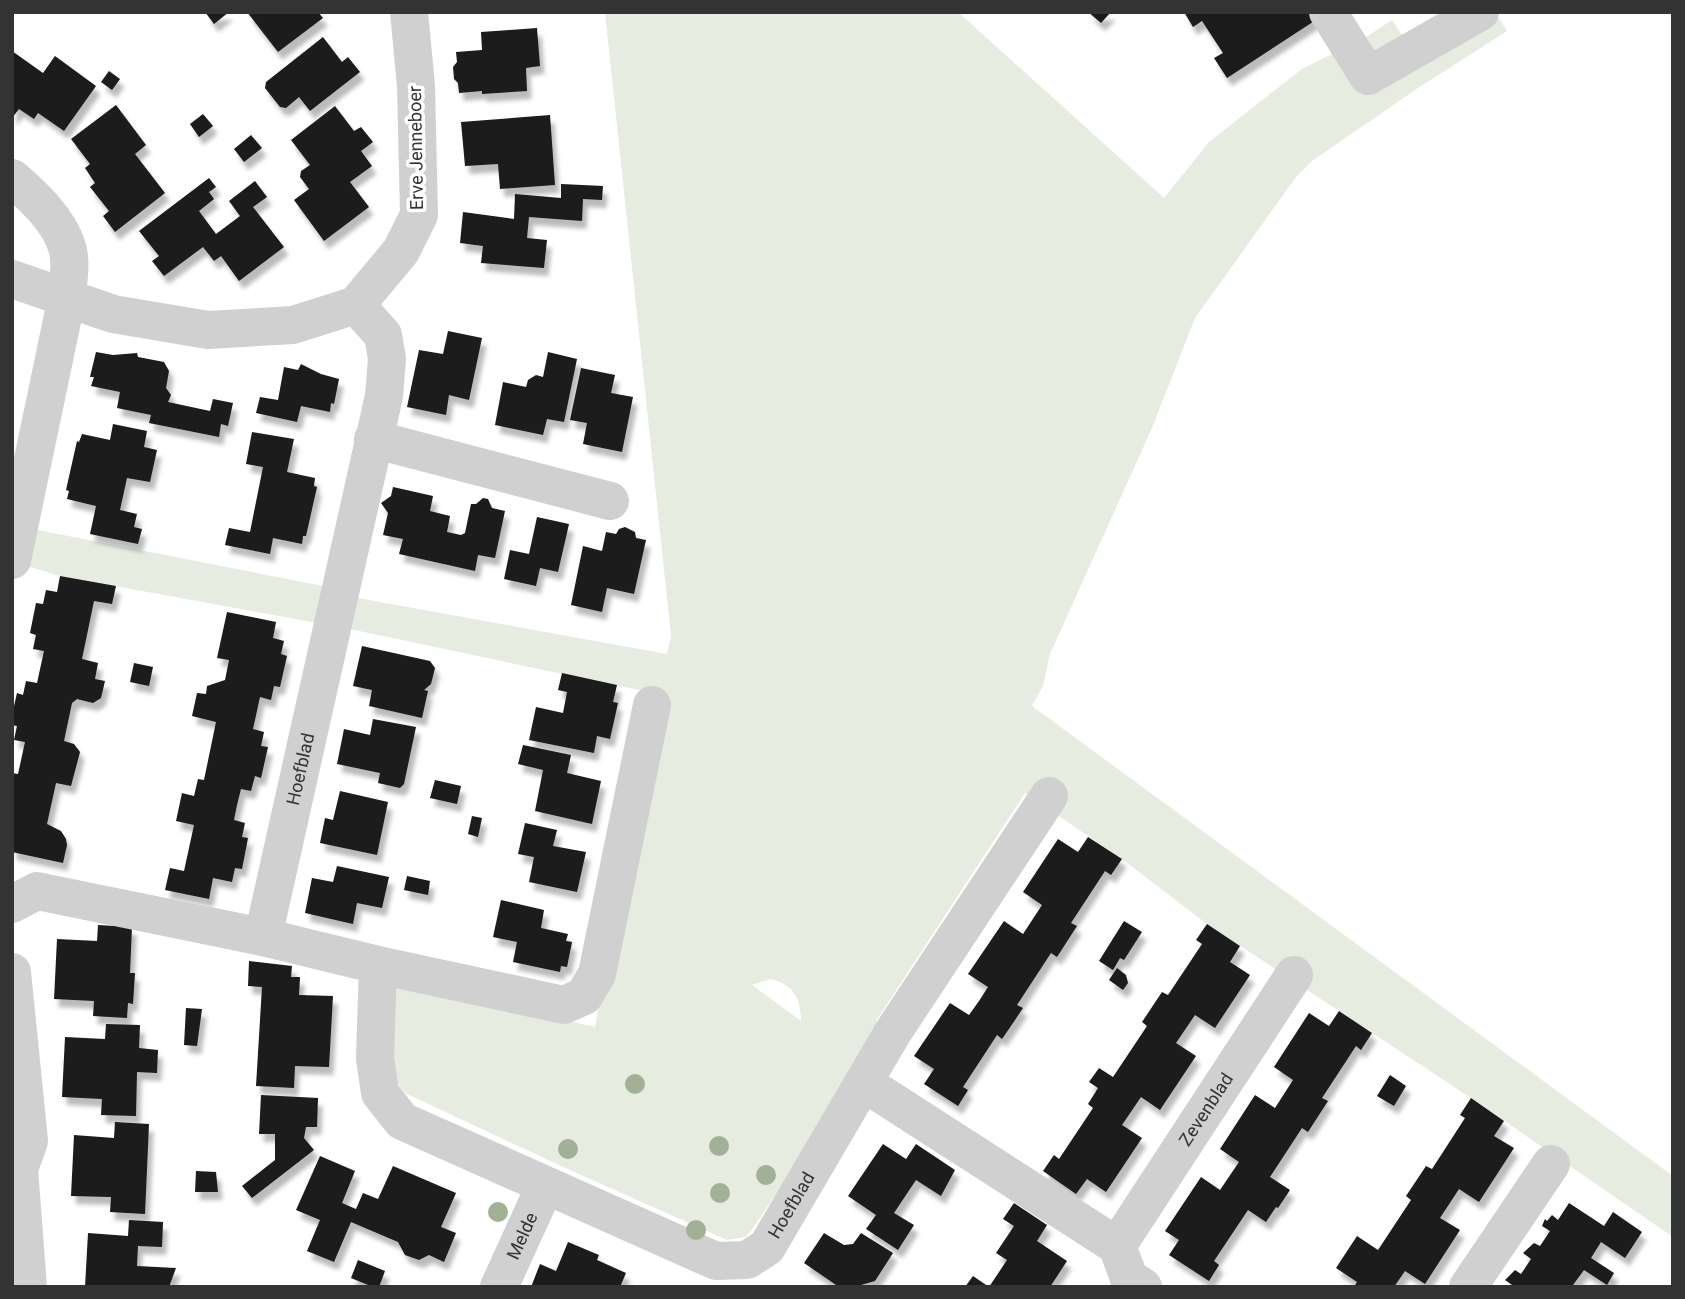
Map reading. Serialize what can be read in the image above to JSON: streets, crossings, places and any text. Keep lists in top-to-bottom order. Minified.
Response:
{"streets":{"street":["Erve Jenneboer","Hoefblad","Zevenblad","Melde"]},"crossings":[["Hoefblad","Zevenblad"],["Hoefblad","Melde"]]}
